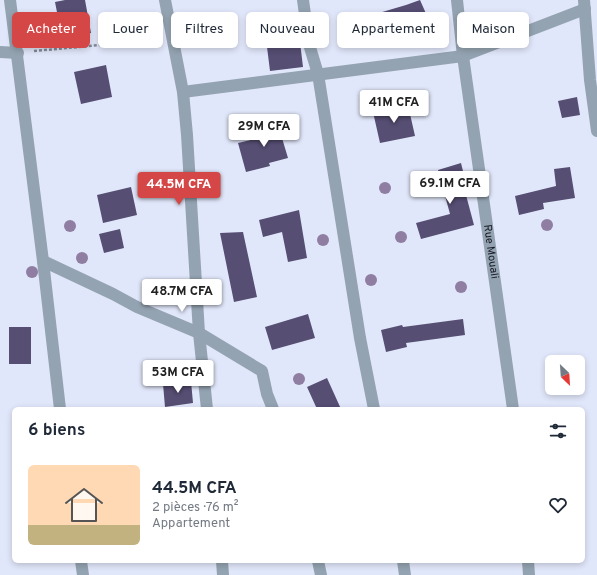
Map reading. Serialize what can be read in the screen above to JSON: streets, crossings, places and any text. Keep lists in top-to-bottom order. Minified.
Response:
{"streets":{"street":["Rue Mouali"]},"north":"bottom right","page":{"chip":["Acheter","Louer","Filtres","Nouveau","Appartement","Maison"],"price":["41M CFA","29M CFA","69.1M CFA","44.5M CFA","48.7M CFA","53M CFA"],"heading":"6 biens","list":[{"name":"44.5M CFA","note":"2 pièces · 76 m² · Appartement"}]}}
